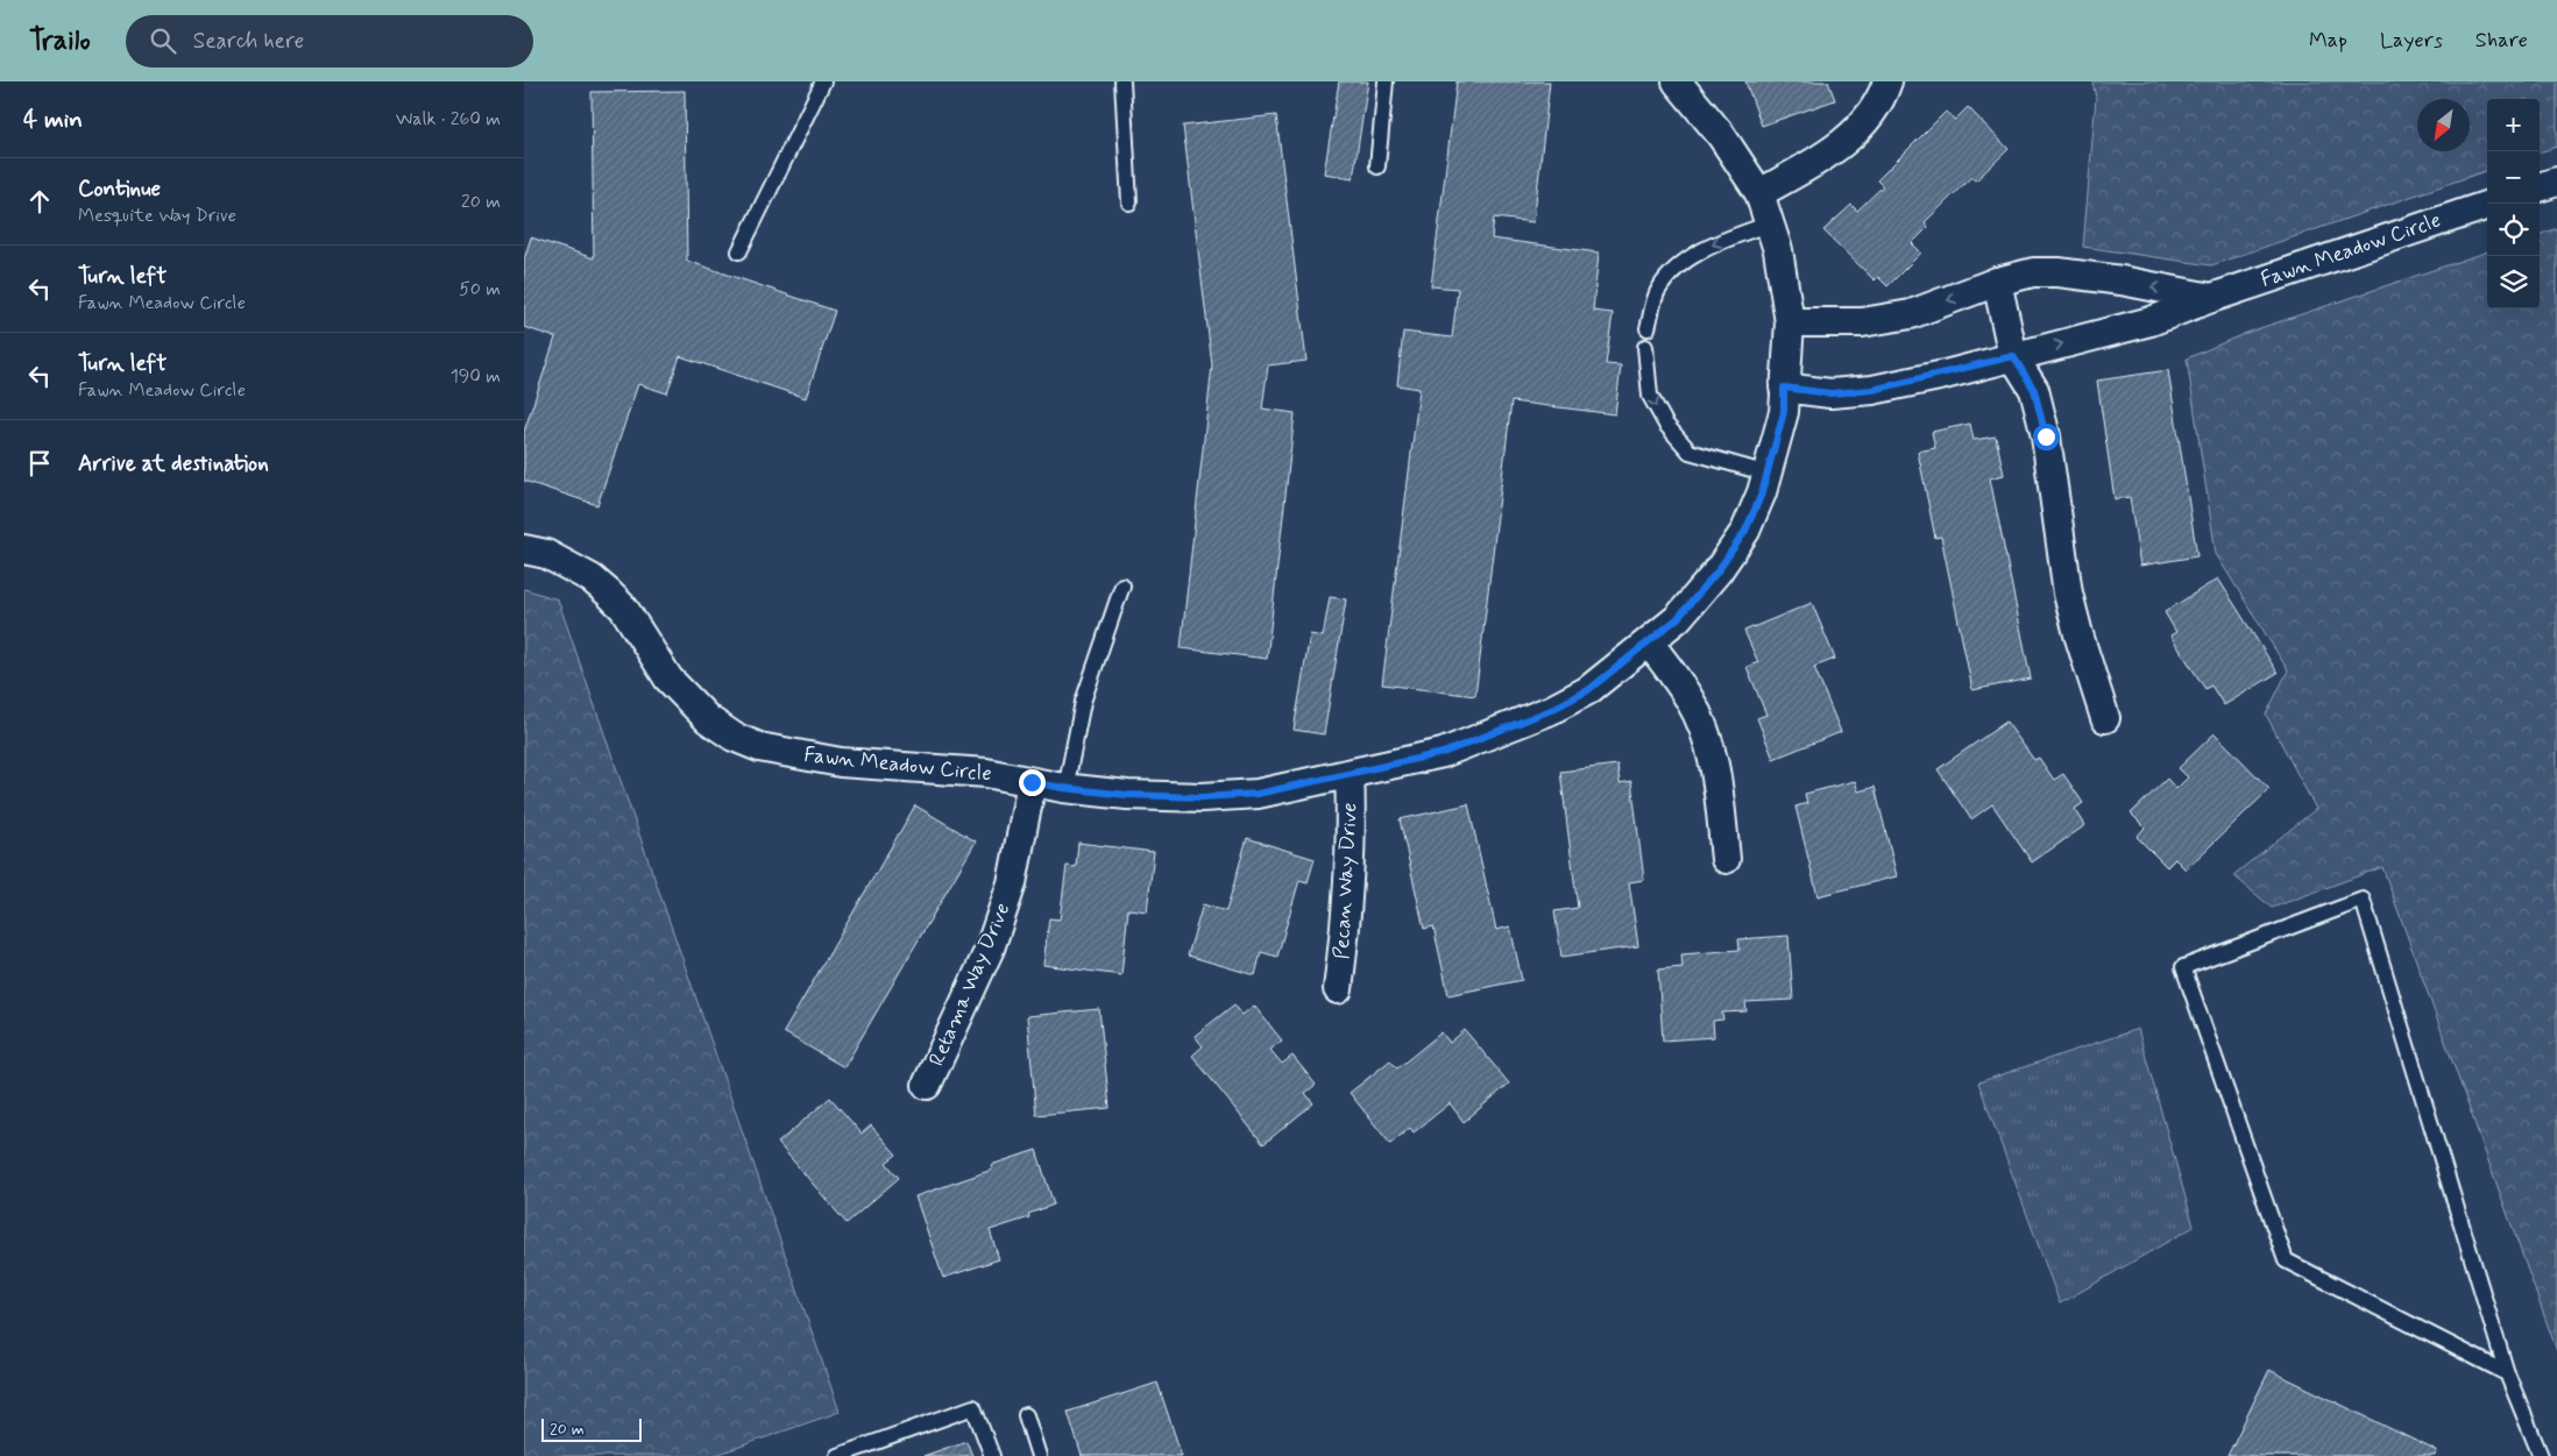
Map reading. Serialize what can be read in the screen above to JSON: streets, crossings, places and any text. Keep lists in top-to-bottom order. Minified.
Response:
{"streets":{"street":["Fawn Meadow Circle","Pecan Way Drive","Retama Way Drive"]},"crossings":[["Fawn Meadow Circle","Pecan Way Drive"],["Fawn Meadow Circle","Retama Way Drive"]],"scale_bar":"20 m","north":"bottom left","page":{"header":"Trailo","search":"Search here","nav":["Map","Layers","Share"],"heading":["4 min","Walk · 260 m"],"map_buttons":["+","−"],"list":[["Continue","Mesquite Way Drive","20 m"],["Turn left","Fawn Meadow Circle","50 m"],["Turn left","Fawn Meadow Circle","190 m"],"Arrive at destination"],"scale":"20 m"}}
